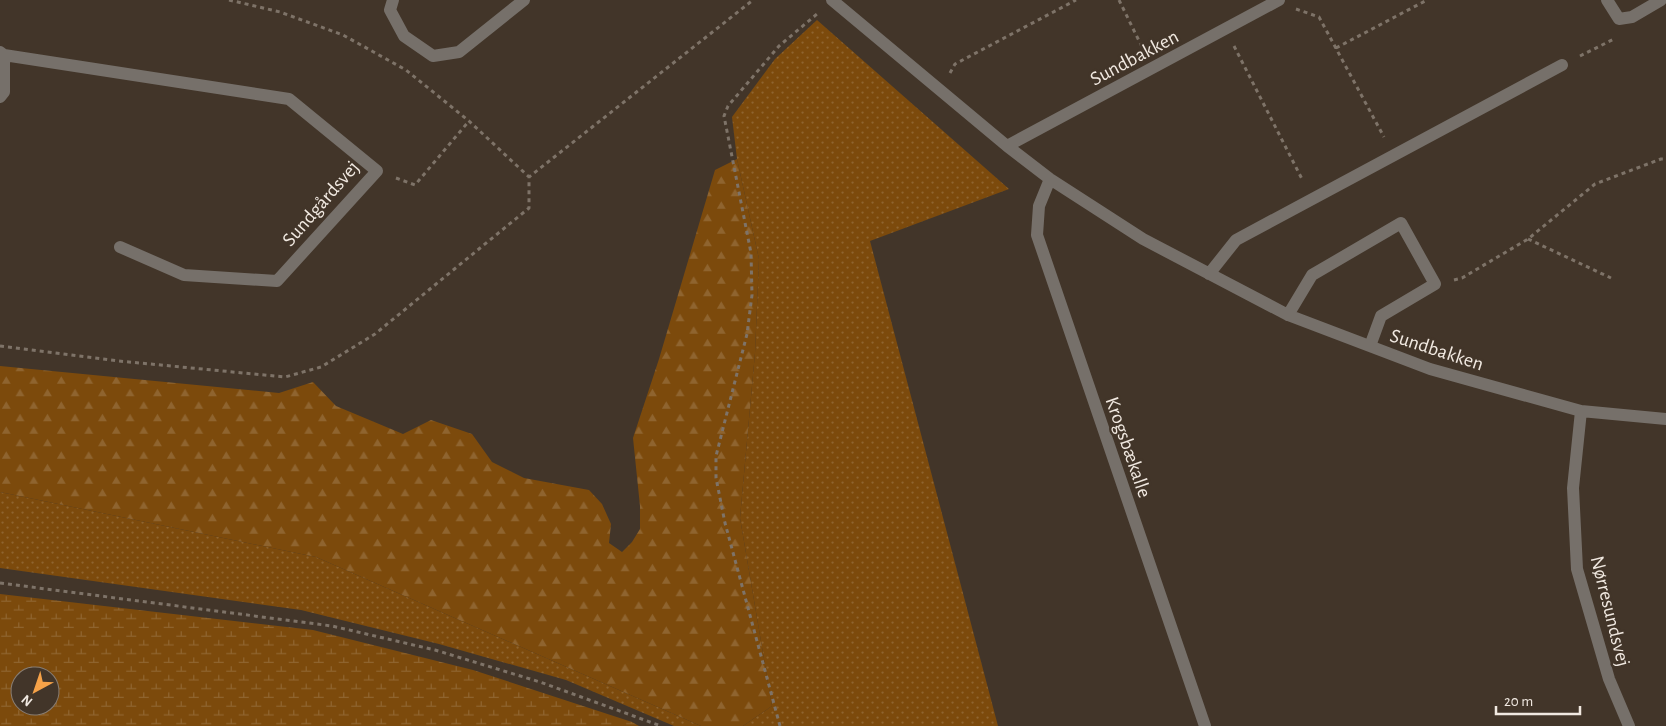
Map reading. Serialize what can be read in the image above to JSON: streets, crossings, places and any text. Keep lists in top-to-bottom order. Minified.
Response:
{"streets":{"street":["Sundbakken","Sundgårdsvej","Krogsbækalle","Nørresundsvej"]},"crossings":[["Sundbakken","Krogsbækalle"],["Sundbakken","Nørresundsvej"]],"scale_bar":"20 m","north":"bottom left"}
